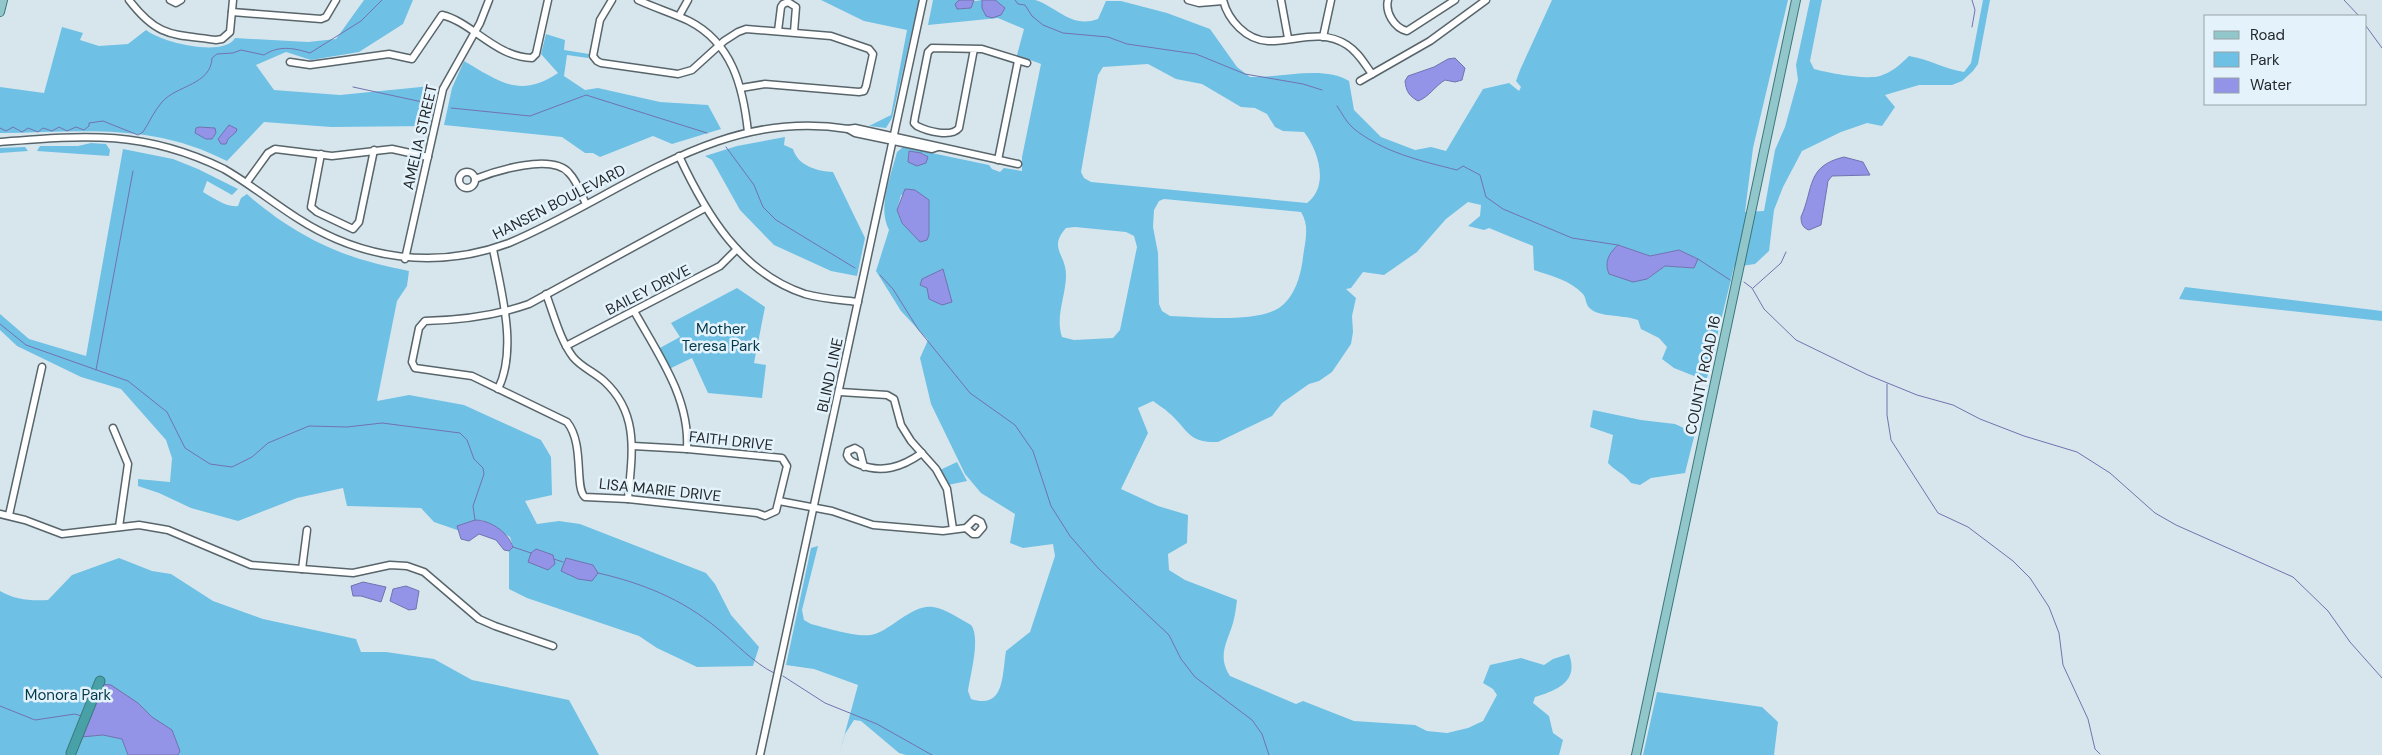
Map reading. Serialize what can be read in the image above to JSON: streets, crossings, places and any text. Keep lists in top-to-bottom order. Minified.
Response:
{"streets":{"main road":["COUNTY ROAD 16"],"street":["AMELIA STREET","HANSEN BOULEVARD","BAILEY DRIVE","BLIND LINE","FAITH DRIVE","LISA MARIE DRIVE"]},"crossings":[["AMELIA STREET","HANSEN BOULEVARD"],["HANSEN BOULEVARD","BLIND LINE"],["FAITH DRIVE","LISA MARIE DRIVE"]],"parks":["Mother Teresa Park","Monora Park"],"legend":["Road","Park","Water"]}
